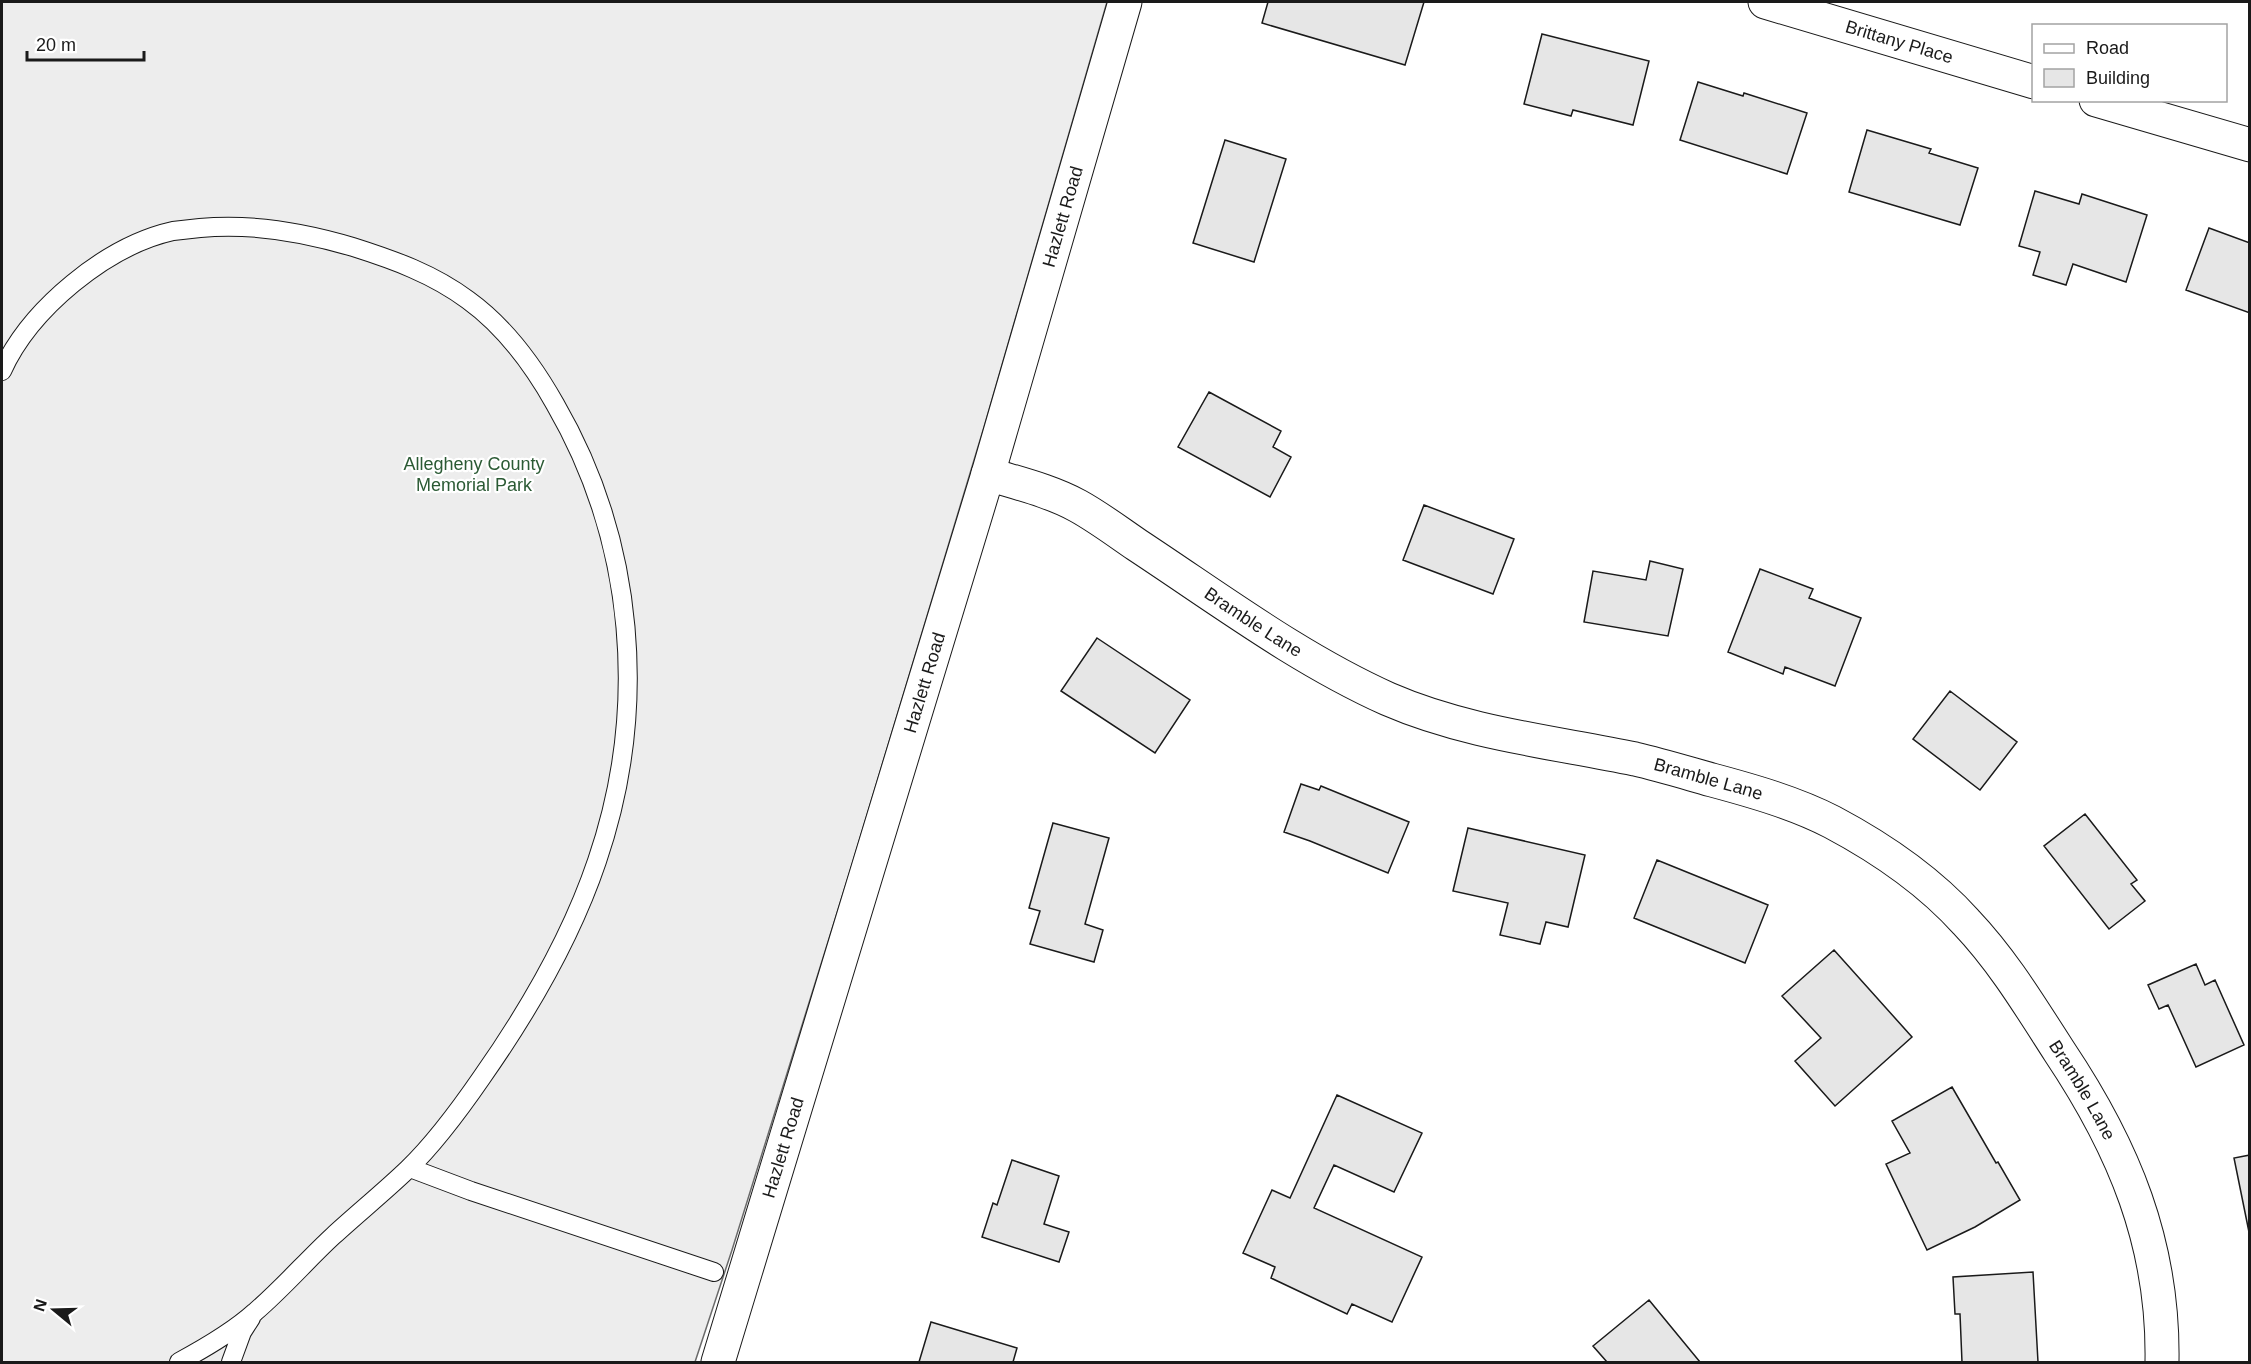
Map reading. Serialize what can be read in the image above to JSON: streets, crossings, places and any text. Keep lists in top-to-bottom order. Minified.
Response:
{"streets":{"street":["Brittany Place","Hazlett Road","Bramble Lane"]},"crossings":[["Hazlett Road","Bramble Lane"]],"parks":["Allegheny County Memorial Park"],"legend":["Road","Building"],"scale_bar":"20 m","north":"left"}
